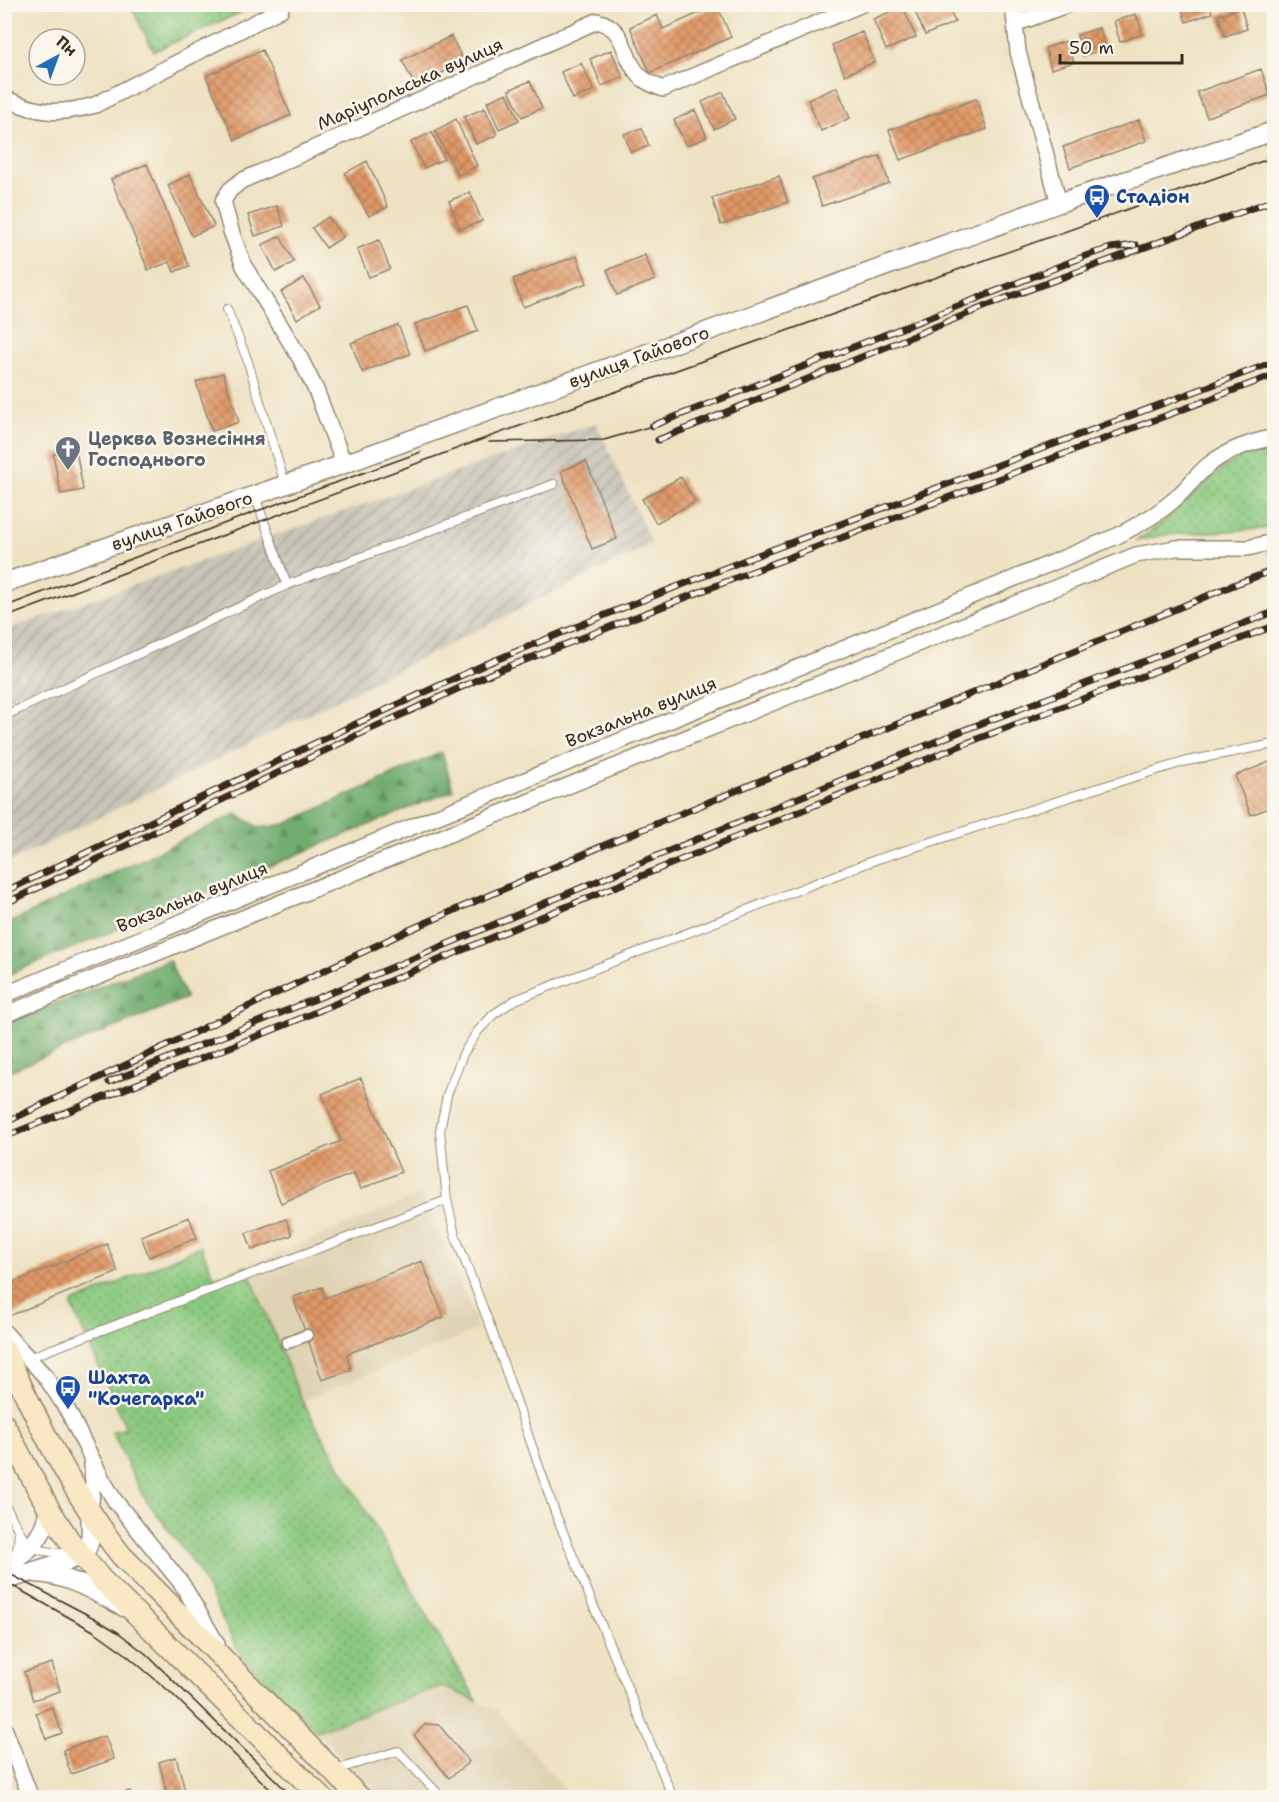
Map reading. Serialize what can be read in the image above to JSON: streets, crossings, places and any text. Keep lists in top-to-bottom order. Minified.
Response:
{"streets":{"street":["Маріупольська вулиця","вулиця Гайового","Вокзальна вулиця"]},"crossings":[["Маріупольська вулиця","вулиця Гайового"]],"places":{"bus stop":["Стадіон","Шахта \"Кочегарка\""],"church":["Церква Вознесіння Господнього"]},"scale_bar":"50 m","north":"top right"}
